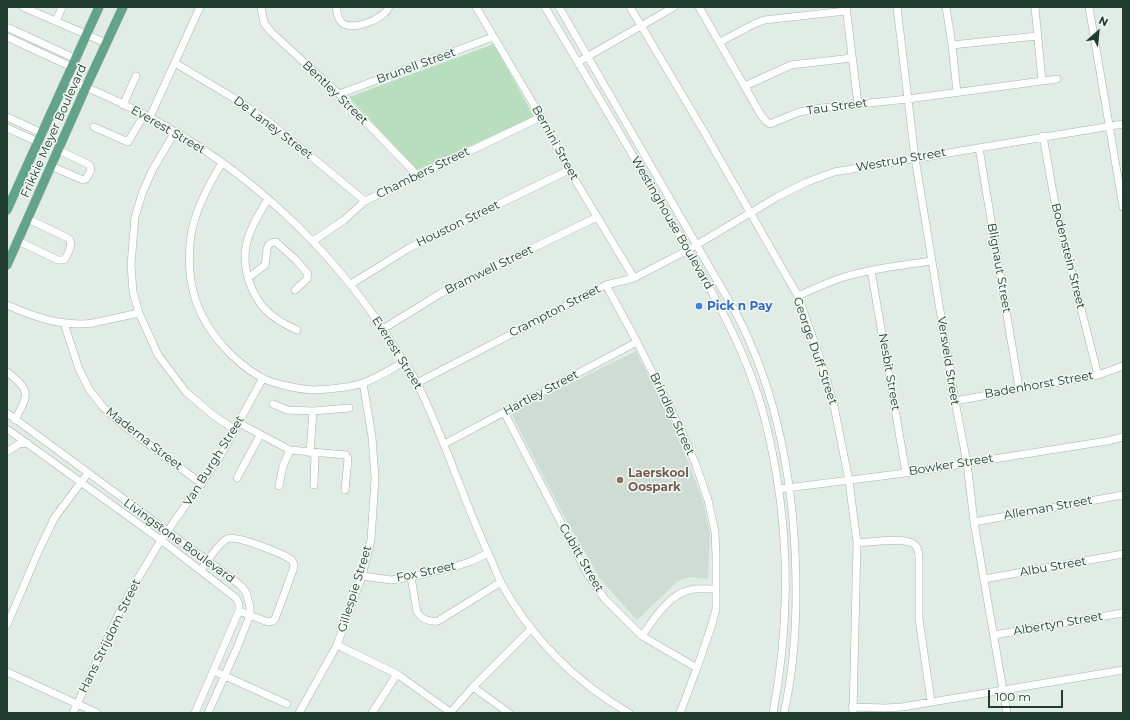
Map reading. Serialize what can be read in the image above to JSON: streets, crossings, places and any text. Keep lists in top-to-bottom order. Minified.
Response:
{"streets":{"main road":["Frikkie Meyer Boulevard"],"street":["Brunell Street","Bentley Street","Tau Street","De Laney Street","Everest Street","Bernini Street","Westrup Street","Chambers Street","Westinghouse Boulevard","Houston Street","Bodenstein Street","Blignaut Street","Bramwell Street","Crampton Street","George Duff Street","Versveld Street","Nesbit Street","Badenhorst Street","Hartley Street","Brindley Street","Maderna Street","Van Burgh Street","Bowker Street","Alleman Street","Livingstone Boulevard","Cubitt Street","Albu Street","Fox Street","Gillespie Street","Albertyn Street","Hans Strijdom Street"]},"crossings":[["Brunell Street","Bentley Street"],["Brunell Street","Bernini Street"],["Bentley Street","Chambers Street"],["Tau Street","Versveld Street"],["De Laney Street","Chambers Street"],["Everest Street","Frikkie Meyer Boulevard"],["Everest Street","Chambers Street"],["Everest Street","Houston Street"],["Everest Street","Bramwell Street"],["Everest Street","Crampton Street"],["Everest Street","Hartley Street"],["Everest Street","Fox Street"],["Bernini Street","Chambers Street"],["Bernini Street","Houston Street"],["Bernini Street","Bramwell Street"],["Bernini Street","Crampton Street"],["Westrup Street","Westinghouse Boulevard"],["Westrup Street","Bodenstein Street"],["Westrup Street","Blignaut Street"],["Westrup Street","Crampton Street"],["Westrup Street","George Duff Street"],["Westrup Street","Versveld Street"],["Westinghouse Boulevard","Crampton Street"],["Westinghouse Boulevard","Bowker Street"],["Bodenstein Street","Badenhorst Street"],["Blignaut Street","Badenhorst Street"],["Crampton Street","Brindley Street"],["George Duff Street","Bowker Street"],["Versveld Street","Badenhorst Street"],["Versveld Street","Bowker Street"],["Versveld Street","Alleman Street"],["Versveld Street","Albu Street"],["Versveld Street","Albertyn Street"],["Nesbit Street","Bowker Street"],["Hartley Street","Brindley Street"],["Hartley Street","Cubitt Street"],["Brindley Street","Cubitt Street"],["Maderna Street","Van Burgh Street"],["Van Burgh Street","Livingstone Boulevard"],["Van Burgh Street","Hans Strijdom Street"],["Livingstone Boulevard","Hans Strijdom Street"],["Fox Street","Gillespie Street"]],"places":["Pick n Pay","Laerskool Oospark"],"scale_bar":"100 m","north":"top right"}
